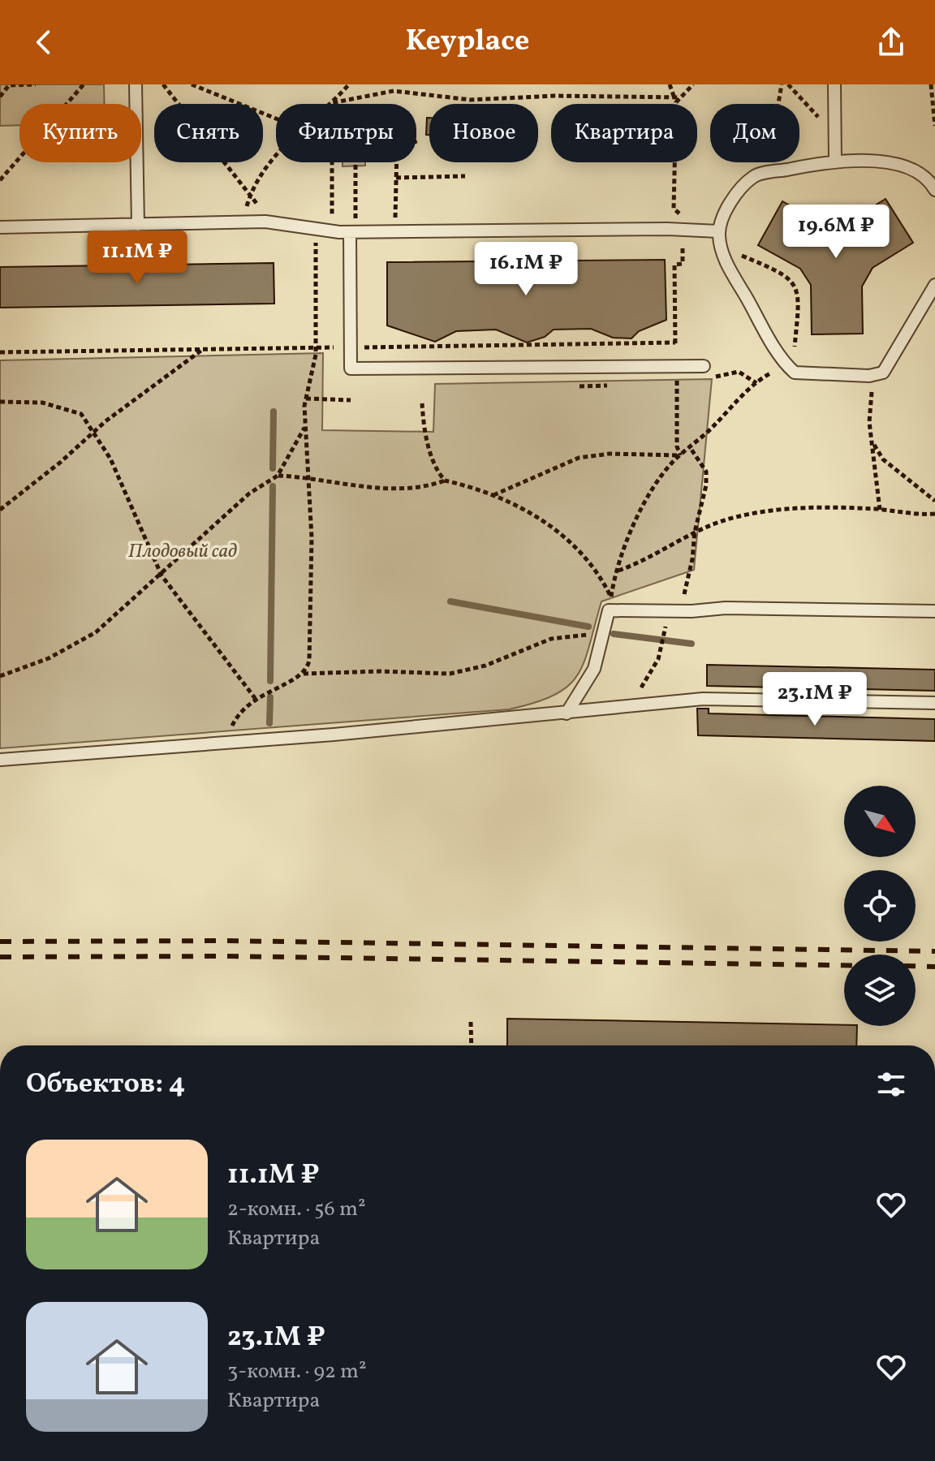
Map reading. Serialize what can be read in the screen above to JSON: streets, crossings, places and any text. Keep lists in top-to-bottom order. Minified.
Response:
{"parks":["Плодовый сад"],"north":"bottom right","page":{"header":"Keyplace","chip":["Купить","Снять","Фильтры","Новое","Квартира","Дом"],"price":["19.6M ₽","11.1M ₽","16.1M ₽","23.1M ₽"],"heading":"Объектов: 4","list":[{"name":"11.1M ₽","note":"2-комн. · 56 m² · Квартира"},{"name":"23.1M ₽","note":"3-комн. · 92 m² · Квартира"}]}}
